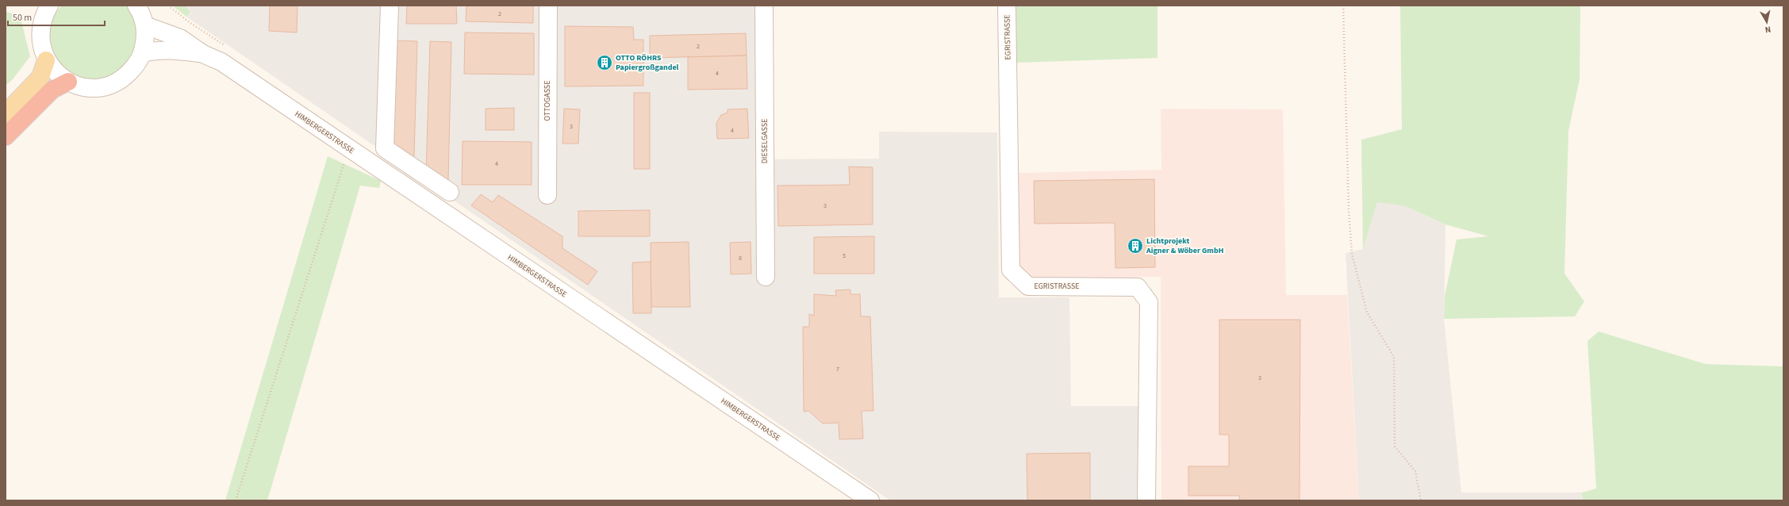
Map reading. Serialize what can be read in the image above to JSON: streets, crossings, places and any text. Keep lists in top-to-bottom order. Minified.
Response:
{"streets":{"street":["EGRISTRASSE","OTTOGASSE","HIMBERGERSTRASSE","DIESELGASSE"]},"places":{"building":["OTTO RÖHRS Papiergroßgandel","Lichtprojekt Aigner & Wöber GmbH"]},"house_numbers":["2","2","4","3","4","4","3","5","8","7","3"],"scale_bar":"50 m","north":"bottom"}
